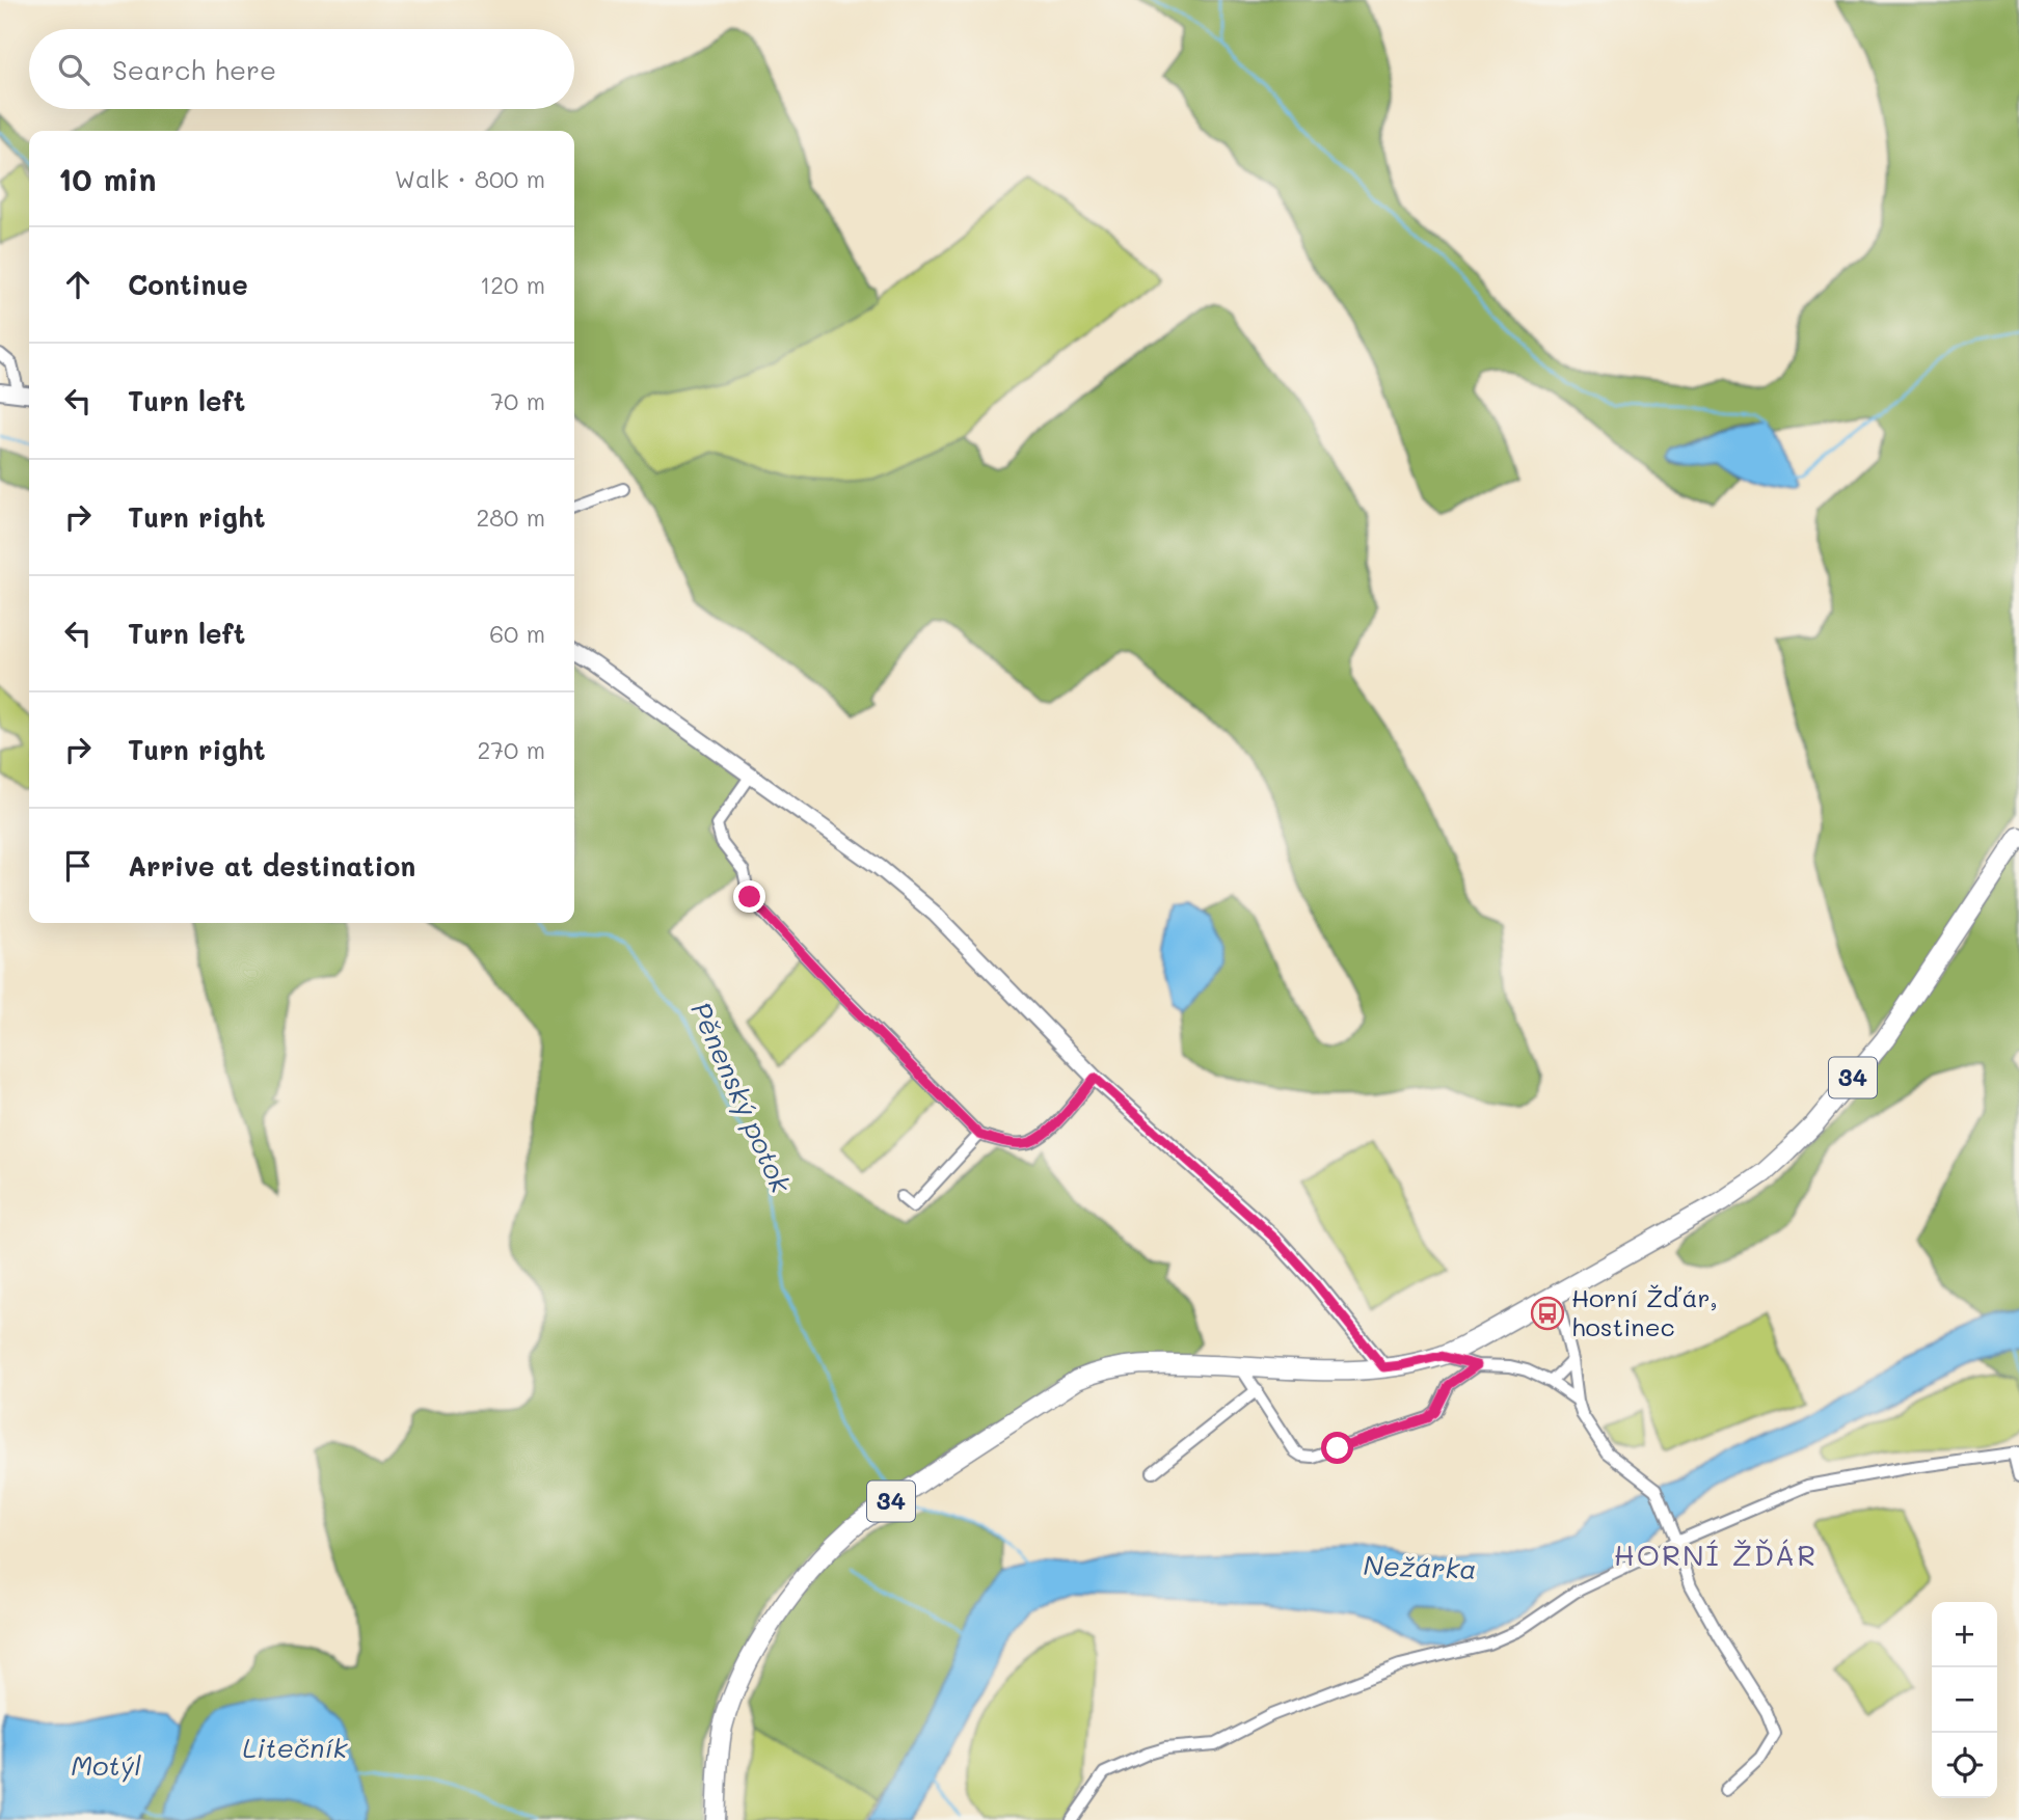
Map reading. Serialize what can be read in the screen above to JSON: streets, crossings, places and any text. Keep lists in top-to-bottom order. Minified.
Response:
{"streets":{"main road":["34"]},"districts":["HORNÍ ŽĎÁR"],"water":["Pěnenský potok","Nežárka","Litečník","Motýl"],"places":{"bus stop":["Horní Žďár, hostinec"]},"page":{"search":"Search here","heading":["10 min","Walk · 800 m"],"list":[["Continue","120 m"],["Turn left","70 m"],["Turn right","280 m"],["Turn left","60 m"],["Turn right","270 m"],"Arrive at destination"],"map_buttons":["+","−"]}}
